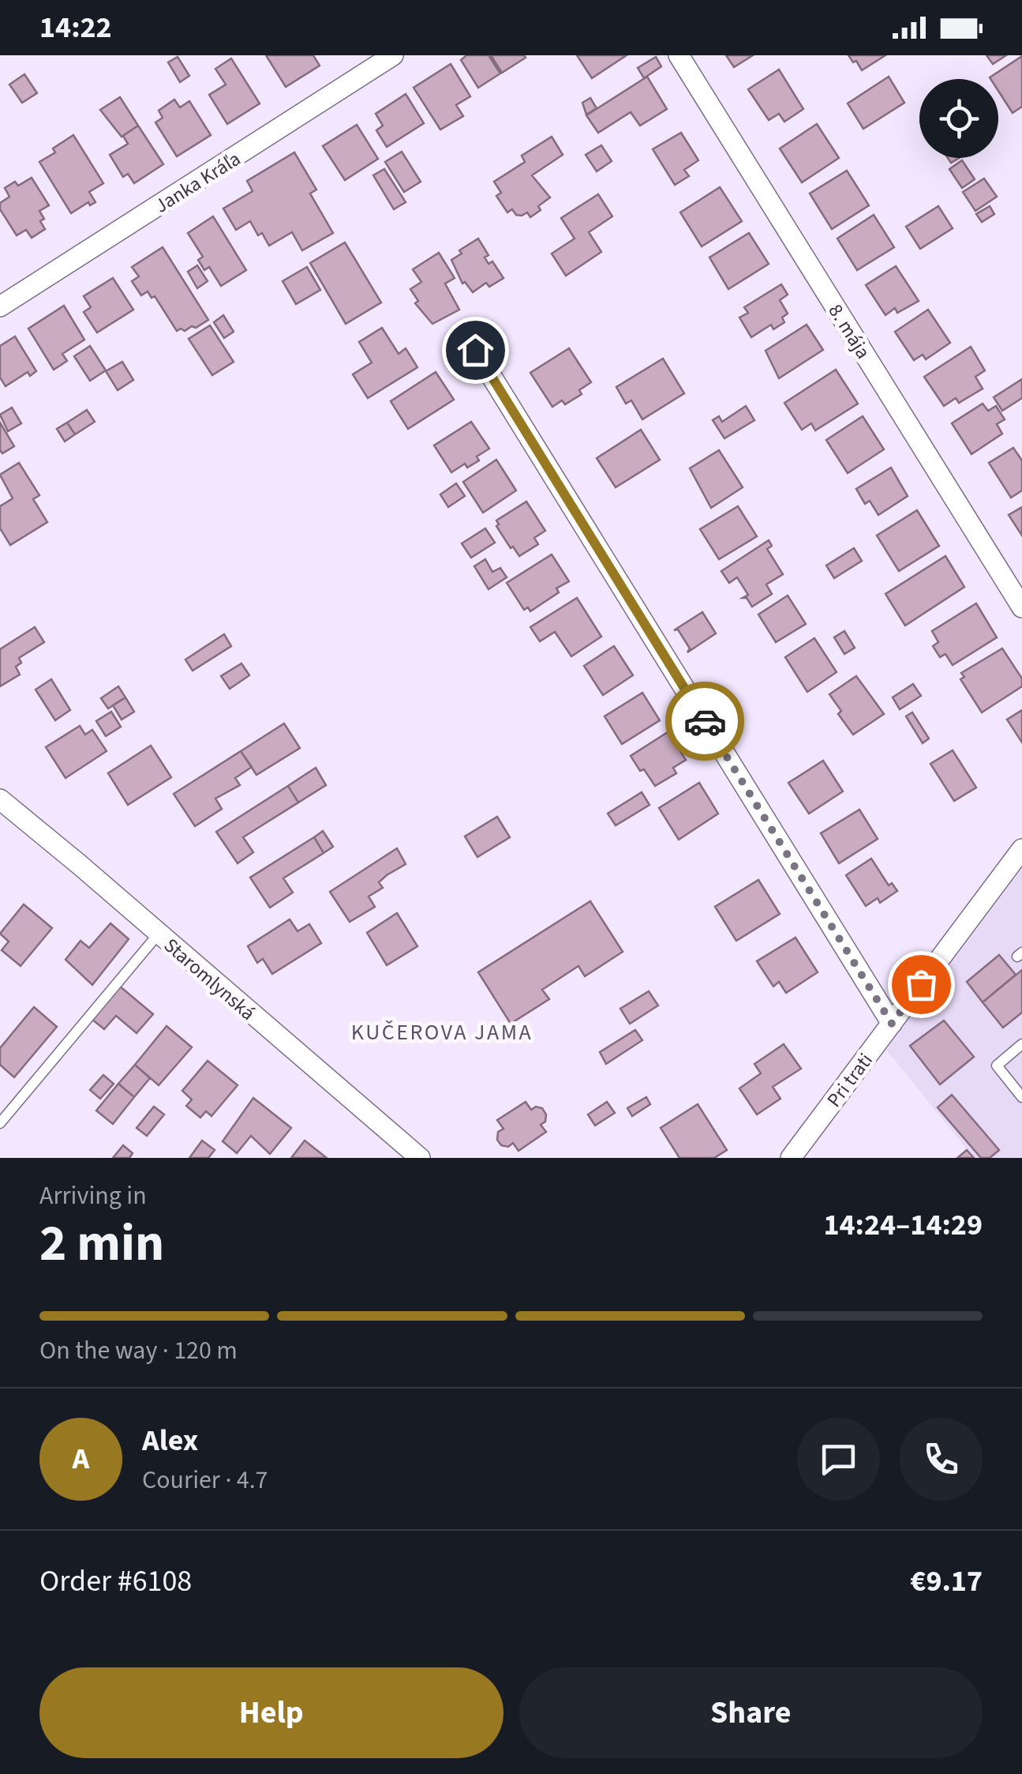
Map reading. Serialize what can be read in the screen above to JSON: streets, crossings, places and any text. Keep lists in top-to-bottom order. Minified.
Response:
{"streets":{"street":["Janka Kráľa","8. mája","Staromlynská","Pri trati"]},"districts":["KUČEROVA JAMA"],"page":{"status":"14:22","heading":["2 min","Arriving in","14:24–14:29"],"panel":["Alex","Courier · 4.7","Order #6108","€9.17"],"bar":"On the way · 120 m","round":"A","buttons":["Help","Share"]}}
